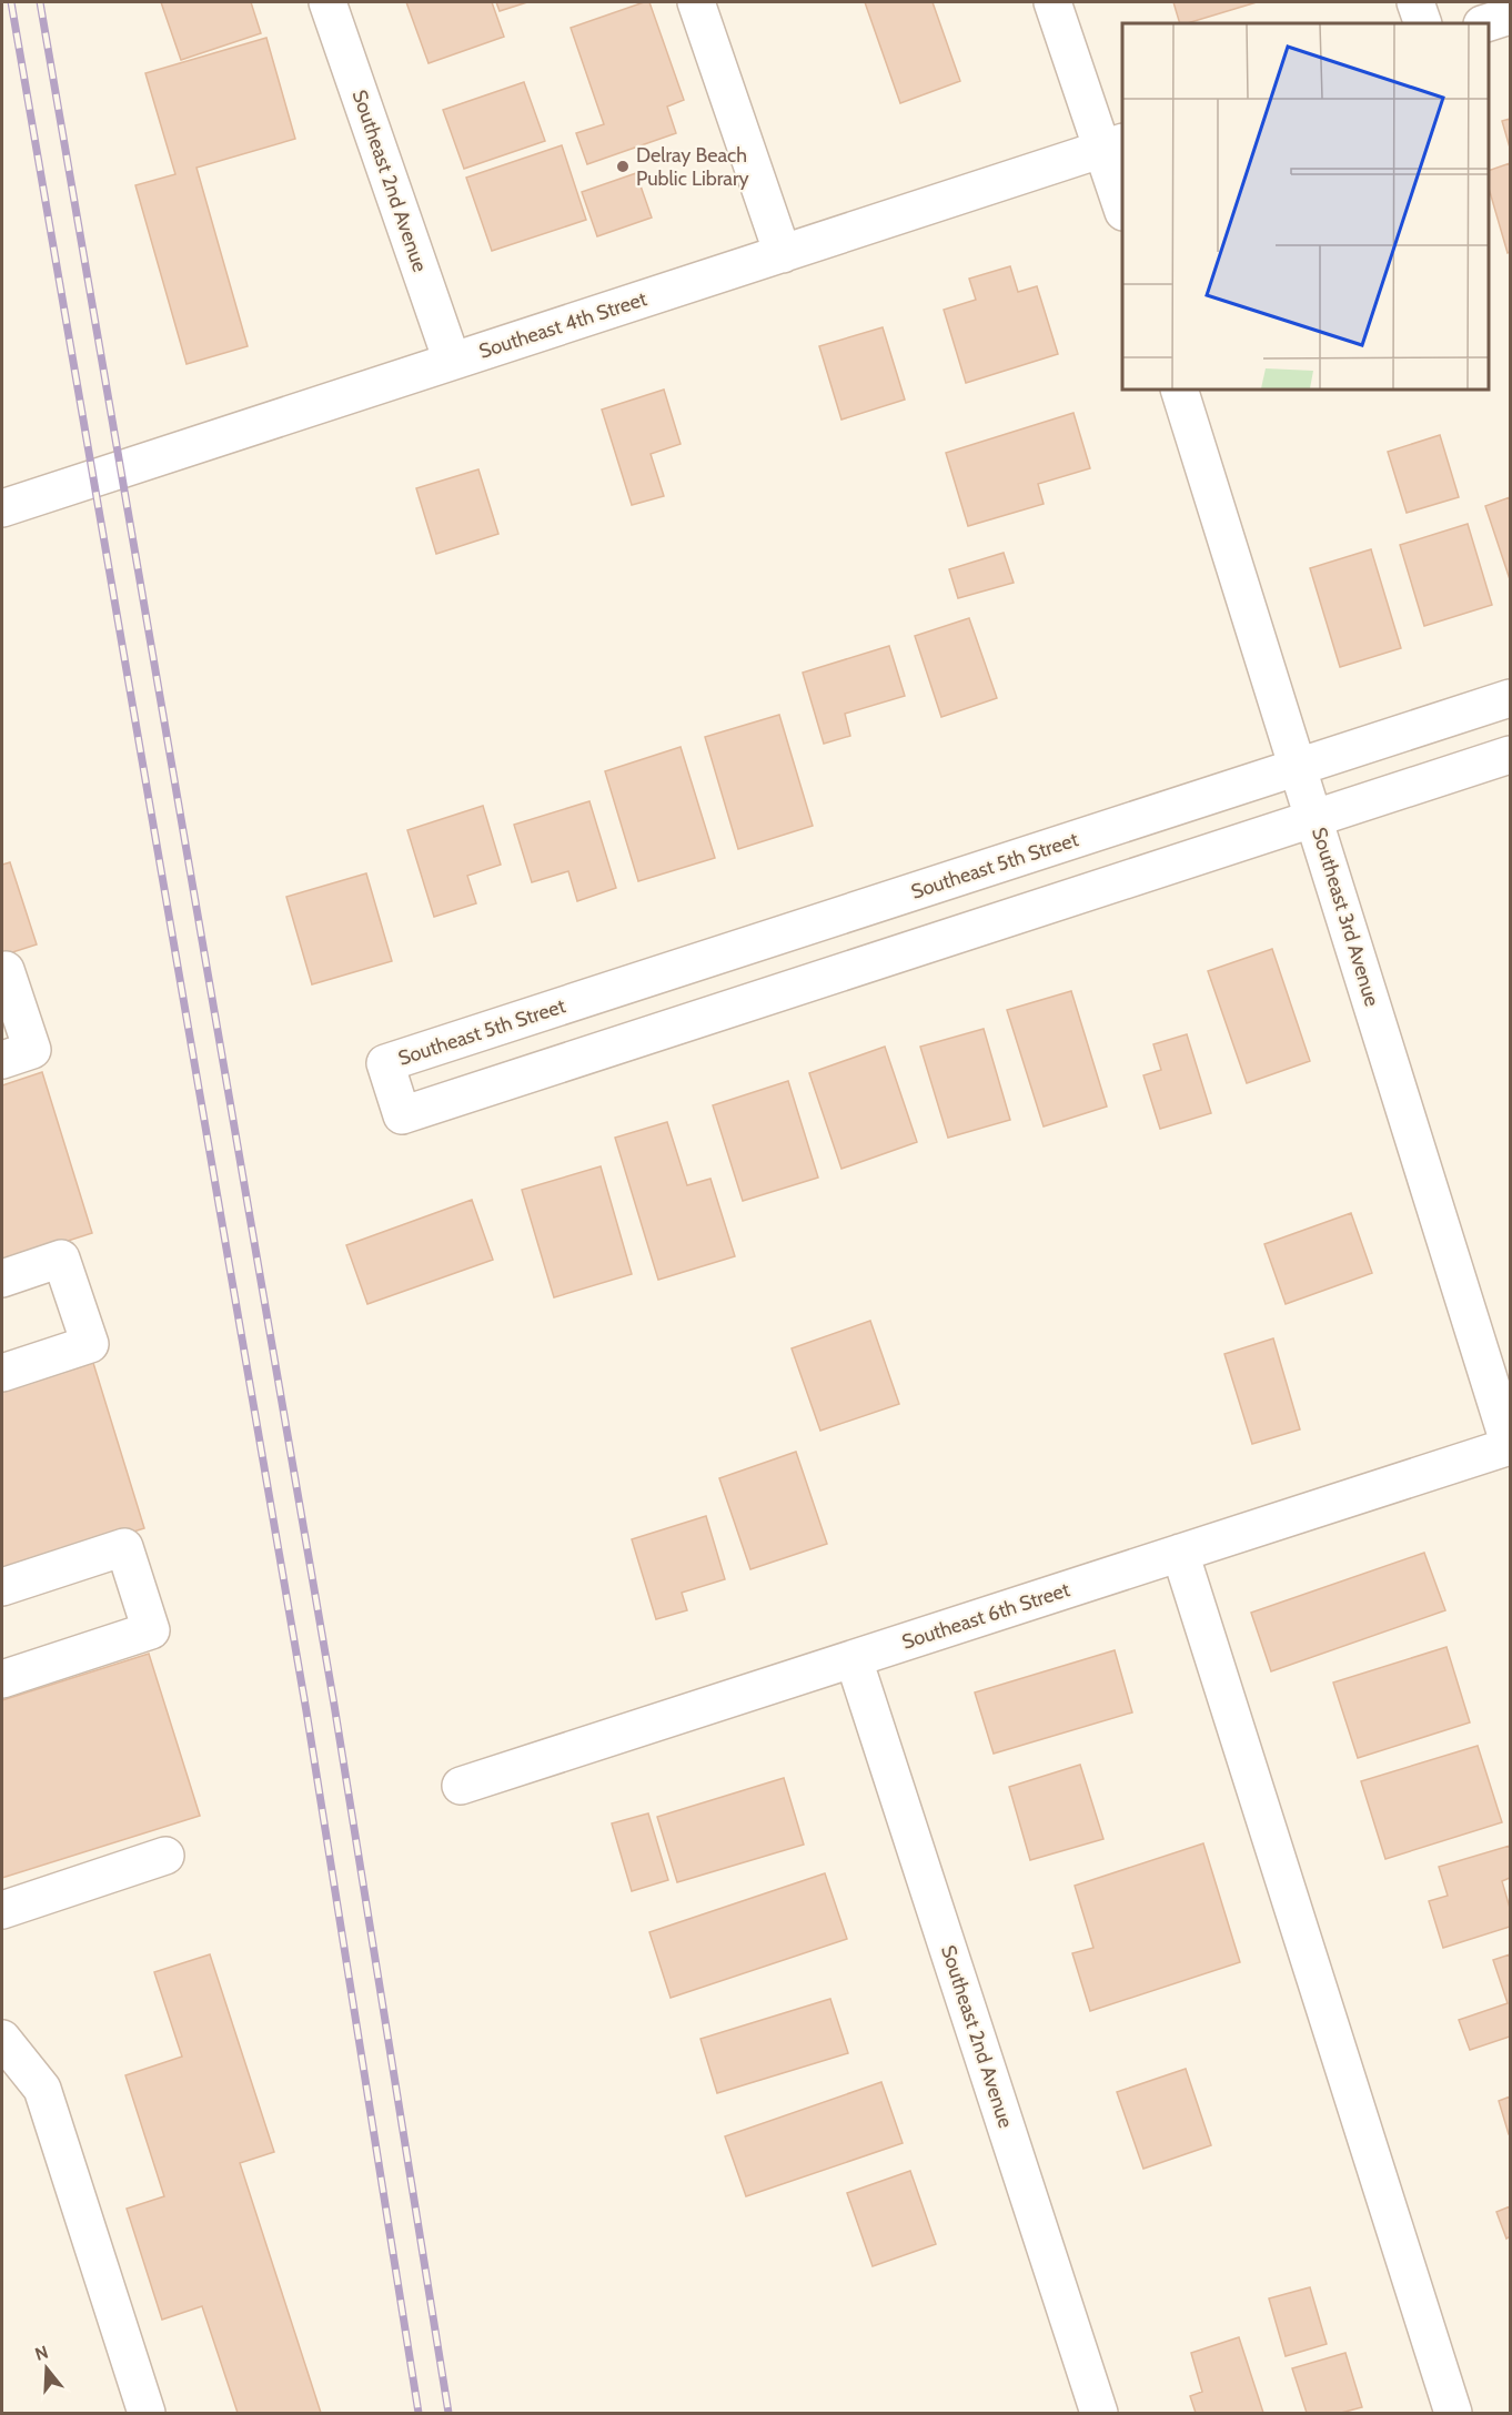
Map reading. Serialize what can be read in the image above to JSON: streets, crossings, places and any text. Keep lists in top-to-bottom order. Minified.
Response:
{"streets":{"street":["Southeast 2nd Avenue","Southeast 4th Street","Southeast 5th Street","Southeast 3rd Avenue","Southeast 6th Street"]},"crossings":[["Southeast 2nd Avenue","Southeast 4th Street"],["Southeast 2nd Avenue","Southeast 6th Street"],["Southeast 5th Street","Southeast 3rd Avenue"],["Southeast 3rd Avenue","Southeast 6th Street"]],"places":["Delray Beach Public Library"],"north":"top"}
